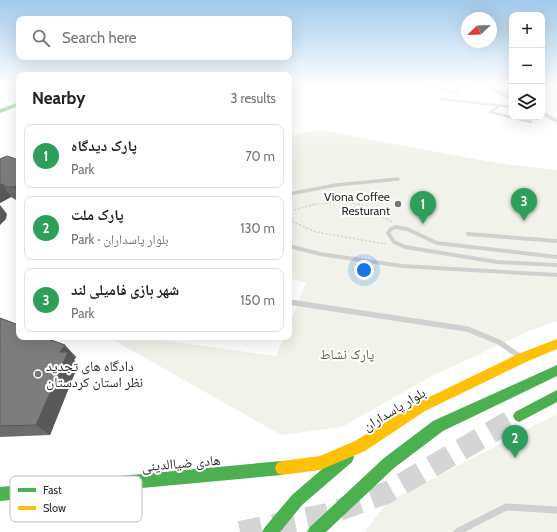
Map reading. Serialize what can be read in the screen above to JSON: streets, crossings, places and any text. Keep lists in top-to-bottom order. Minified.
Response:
{"streets":{"main road":["بلوار پاسداران","هادی ضیاالدینی"]},"crossings":[["بلوار پاسداران","هادی ضیاالدینی"]],"parks":["پارک نشاط"],"places":["Viona Coffee Resturant","دادگاه های تجدید نظر استان کردستان"],"legend":["Fast","Slow"],"north":"bottom left","page":{"map_buttons":["+","−"],"search":"Search here","heading":["Nearby","3 results"],"list":[{"mark":"1","name":"پارک دیدگاه","note":"Park","value":"70 m"},{"mark":"2","name":"پارک ملت","note":"Park · بلوار پاسداران","value":"130 m"},{"mark":"3","name":"شهر بازی فامیلی لند","note":"Park","value":"150 m"}],"pins":["3","1","2"]}}
